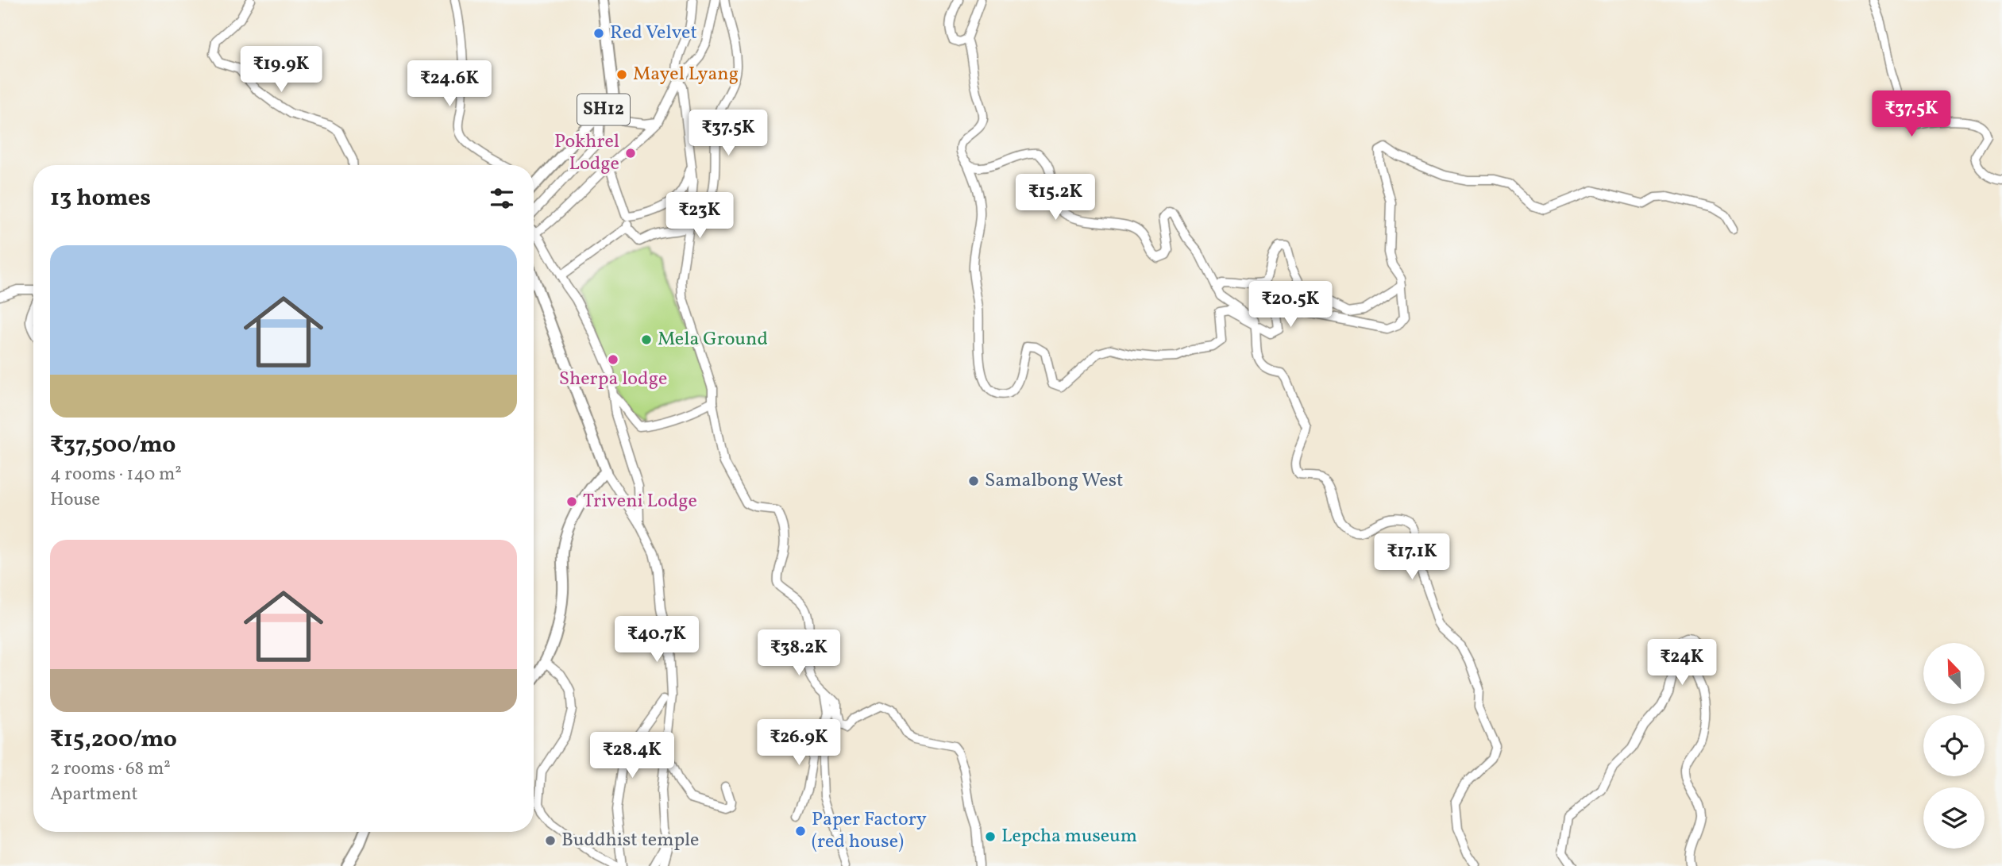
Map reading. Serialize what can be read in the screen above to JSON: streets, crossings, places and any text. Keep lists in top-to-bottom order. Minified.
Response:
{"streets":{"main road":["SH12"]},"places":["Red Velvet","Mayel Lyang","Pokhrel Lodge","Mela Ground","Sherpa lodge","Samalbong West","Triveni Lodge","Paper Factory (red house)","Lepcha museum","Buddhist temple"],"north":"top left","page":{"price":["₹19.9K","₹24.6K","₹37.5K","₹37.5K","₹15.2K","₹23K","₹20.5K","₹17.1K","₹40.7K","₹38.2K","₹24K","₹26.9K","₹28.4K"],"heading":"13 homes","list":[{"name":"₹37,500/mo","note":"4 rooms · 140 m² · House"},{"name":"₹15,200/mo","note":"2 rooms · 68 m² · Apartment"}]}}
